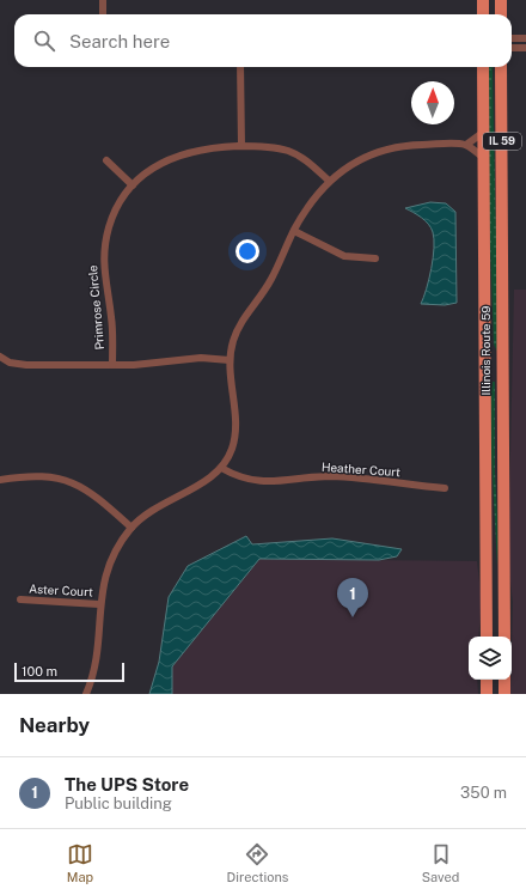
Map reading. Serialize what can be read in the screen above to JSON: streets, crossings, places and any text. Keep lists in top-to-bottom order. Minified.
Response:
{"streets":{"main road":["IL 59","Illinois Route 59"],"street":["Primrose Circle","Heather Court","Aster Court"]},"scale_bar":"100 m","north":"top","page":{"search":"Search here","pins":"1","scale":"100 m","heading":"Nearby","list":[{"mark":"1","name":"The UPS Store","note":"Public building","value":"350 m"}],"nav":["Map","Directions","Saved"]}}
